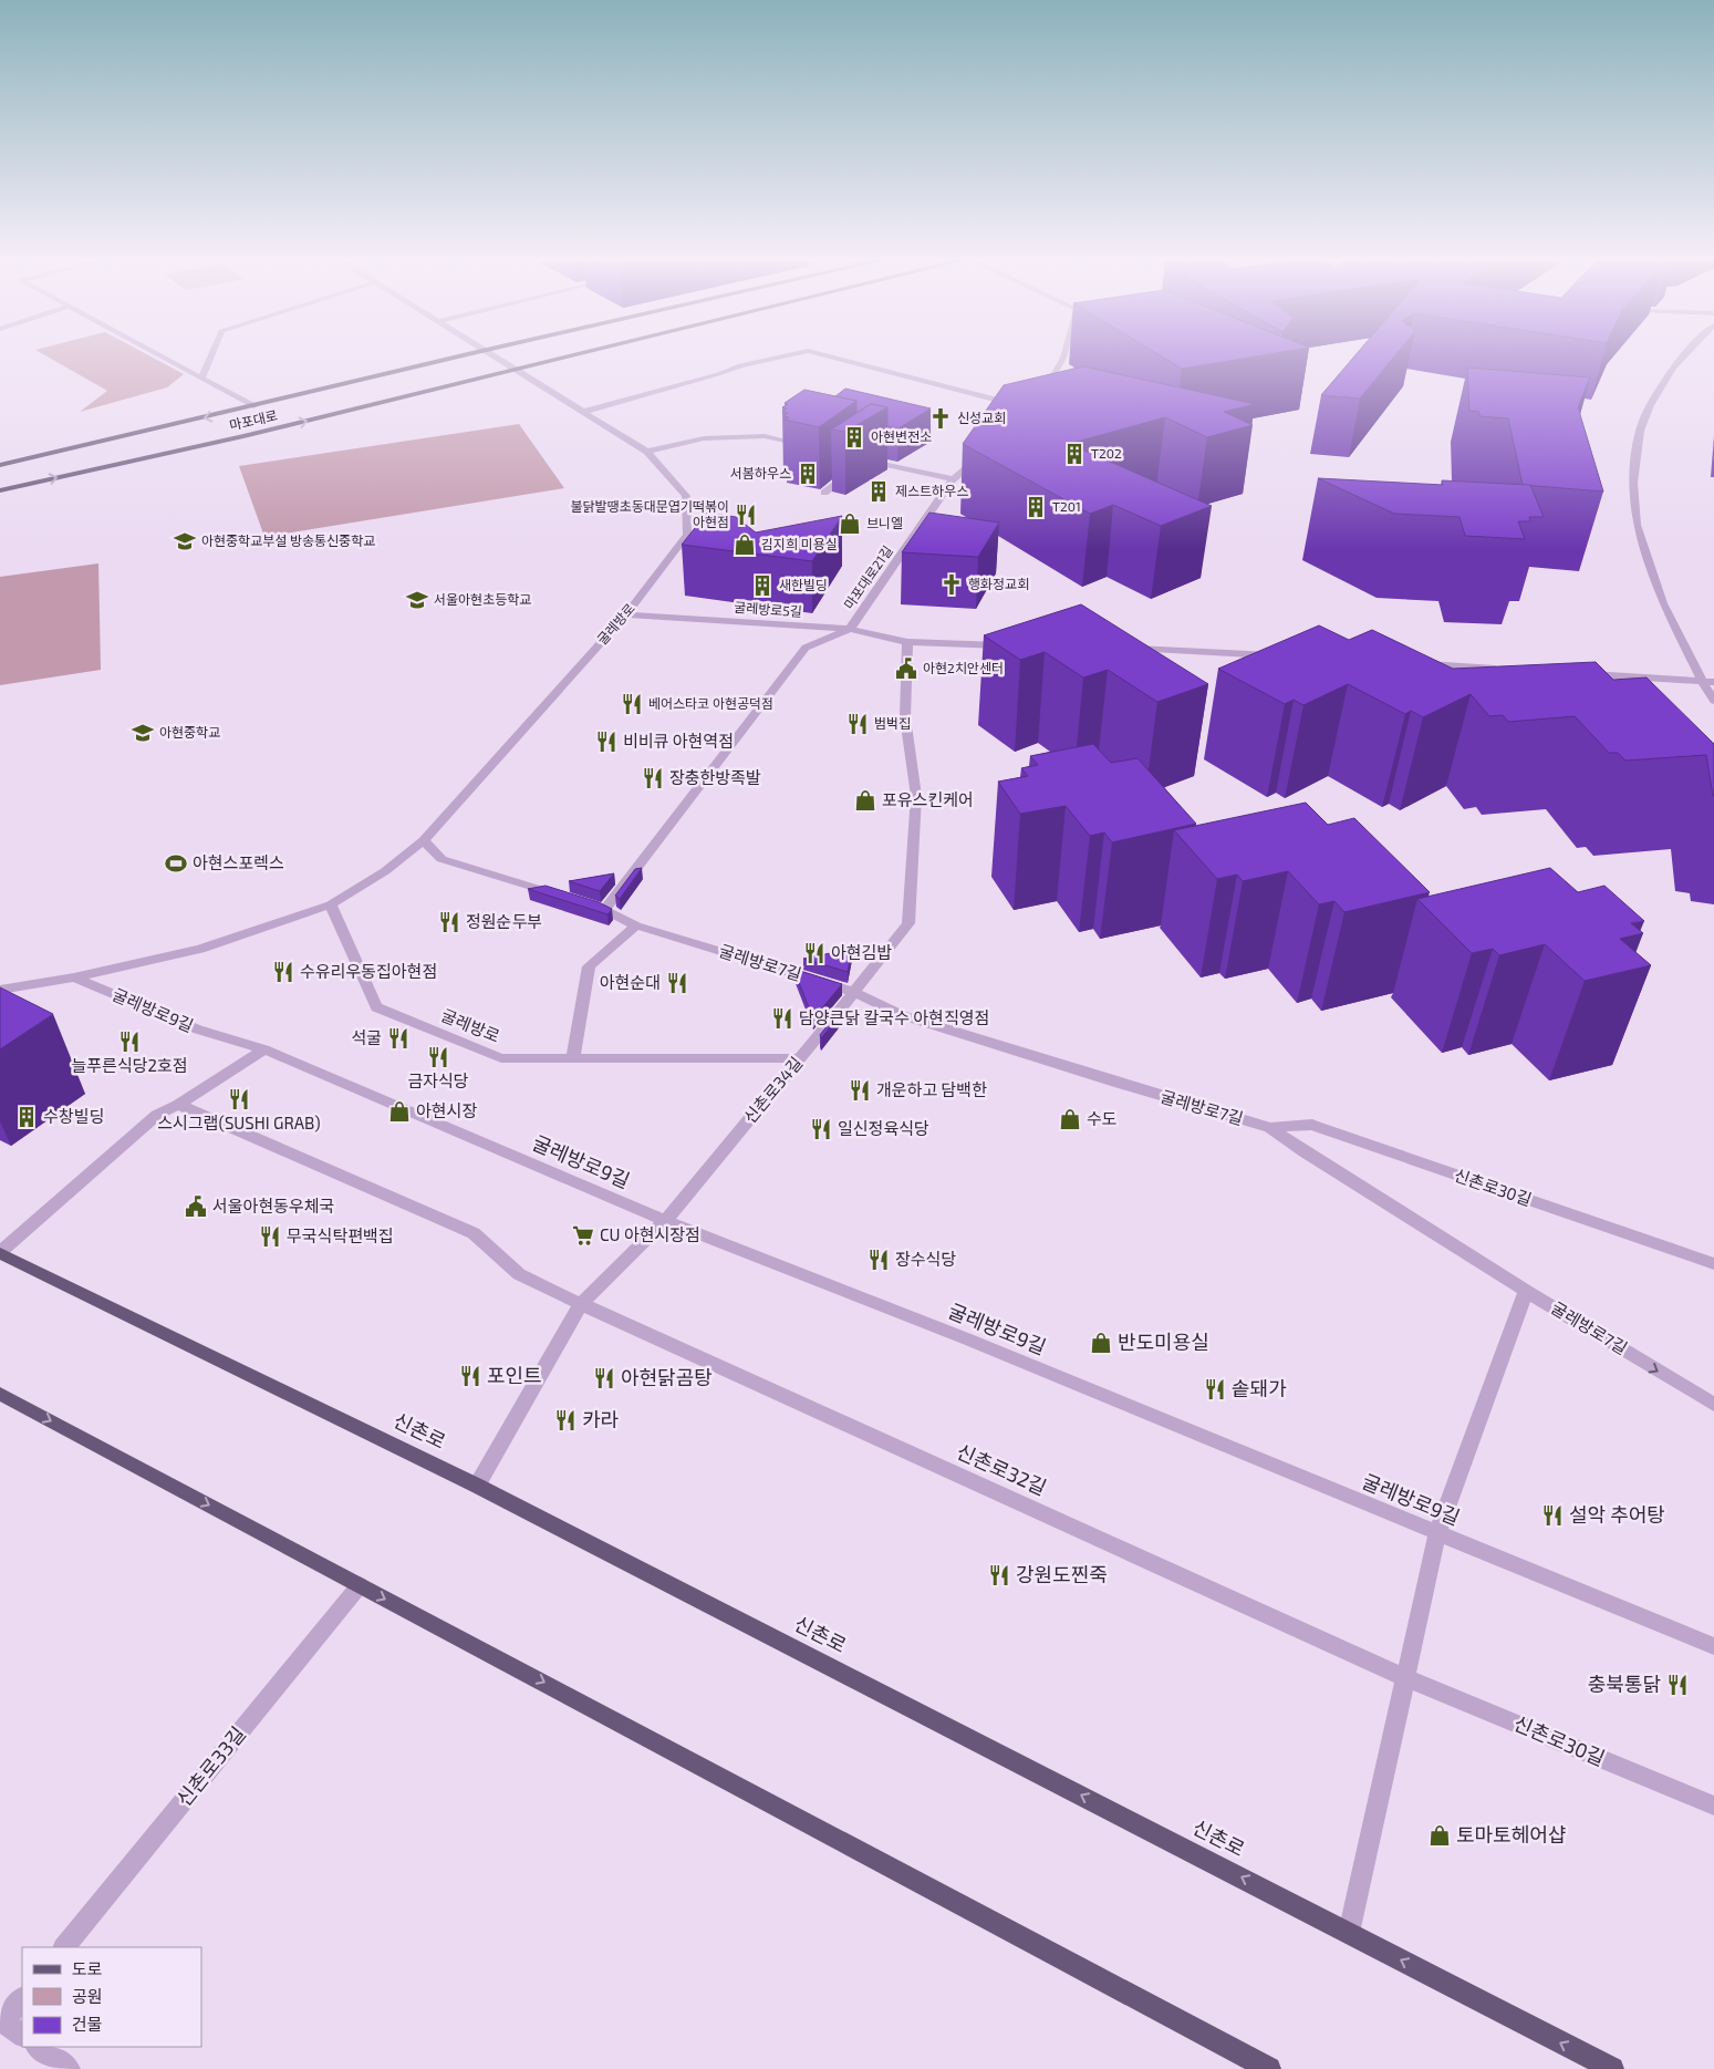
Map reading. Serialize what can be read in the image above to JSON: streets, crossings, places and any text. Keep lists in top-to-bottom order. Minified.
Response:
{"streets":{"main road":["마포대로","신촌로"],"street":["마포대로21길","굴레방로5길","굴레방로","굴레방로7길","굴레방로9길","신촌로34길","신촌로30길","신촌로32길","신촌로33길"]},"crossings":[["마포대로","굴레방로"],["마포대로21길","굴레방로5길"],["마포대로21길","굴레방로7길"],["굴레방로5길","굴레방로"],["굴레방로5길","신촌로34길"],["굴레방로","굴레방로9길"],["굴레방로","신촌로34길"],["굴레방로7길","신촌로34길"],["굴레방로7길","신촌로30길"],["굴레방로9길","신촌로34길"],["신촌로34길","신촌로"],["신촌로34길","신촌로32길"],["신촌로30길","신촌로32길"]],"one_way":["신촌로"],"places":{"church":["신성교회","행화정교회"],"building":["아현변전소","T202","서봄하우스","제스트하우스","T201","새한빌딩","수창빌딩"],"restaurant":["불닭발땡초동대문엽기떡볶이 아현점","베어스타코 아현공덕점","범벅집","비비큐 아현역점","장충한방족발","정원순두부","아현김밥","수유리우동집아현점","아현순대","담양큰닭 칼국수 아현직영점","석굴","늘푸른식당2호점","금자식당","개운하고 담백한","스시그랩(SUSHI GRAB)","일신정육식당","무국식탁편백집","장수식당","포인트","아현닭곰탕","솥돼가","카라","설악 추어탕","강원도찐죽","충북통닭"],"shop":["브니엘","김지희 미용실","포유스킨케어","아현시장","수도","반도미용실","토마토헤어샵"],"school or university":["아현중학교부설 방송통신중학교","서울아현초등학교","아현중학교"],"public building":["아현2치안센터","서울아현동우체국"],"sports":["아현스포렉스"],"supermarket":["CU 아현시장점"]},"legend":["도로","공원","건물"]}
